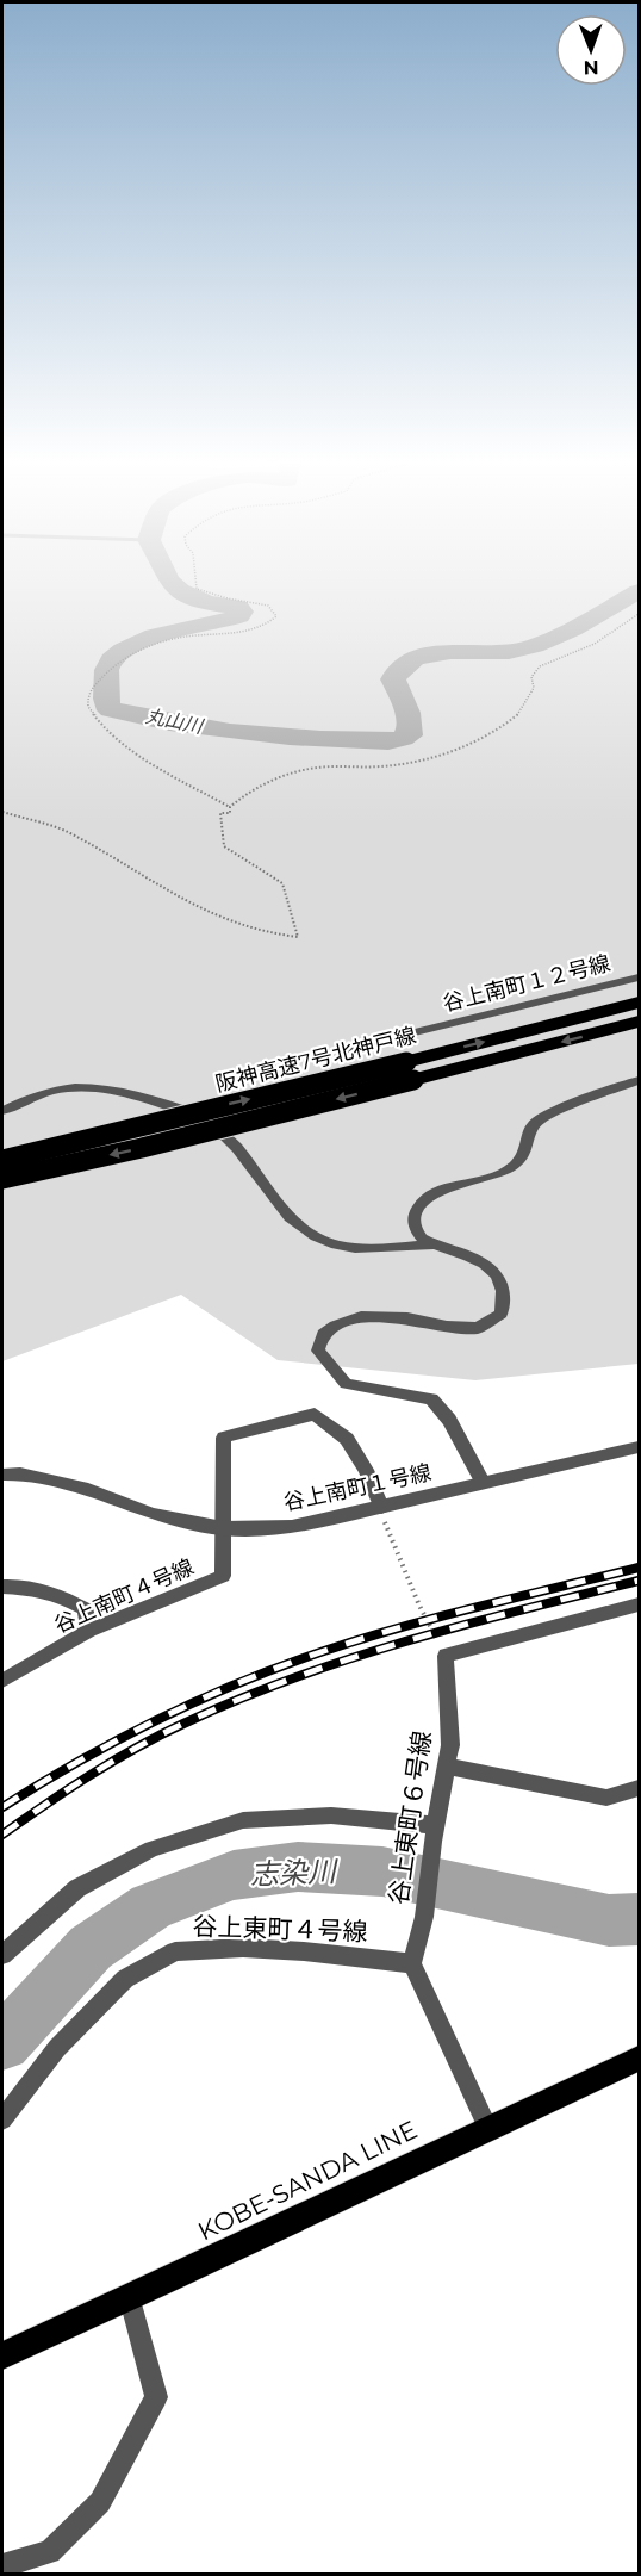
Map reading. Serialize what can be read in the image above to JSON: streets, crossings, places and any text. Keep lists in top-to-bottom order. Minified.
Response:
{"streets":{"highway":["阪神高速7号北神戸線"],"main road":["KOBE-SANDA LINE"],"street":["谷上南町１２号線","谷上南町１号線","谷上南町４号線","谷上東町６号線","谷上東町４号線"]},"crossings":[["谷上南町１号線","谷上南町４号線"],["谷上東町６号線","谷上東町４号線"]],"water":["丸山川","志染川"],"north":"bottom"}
